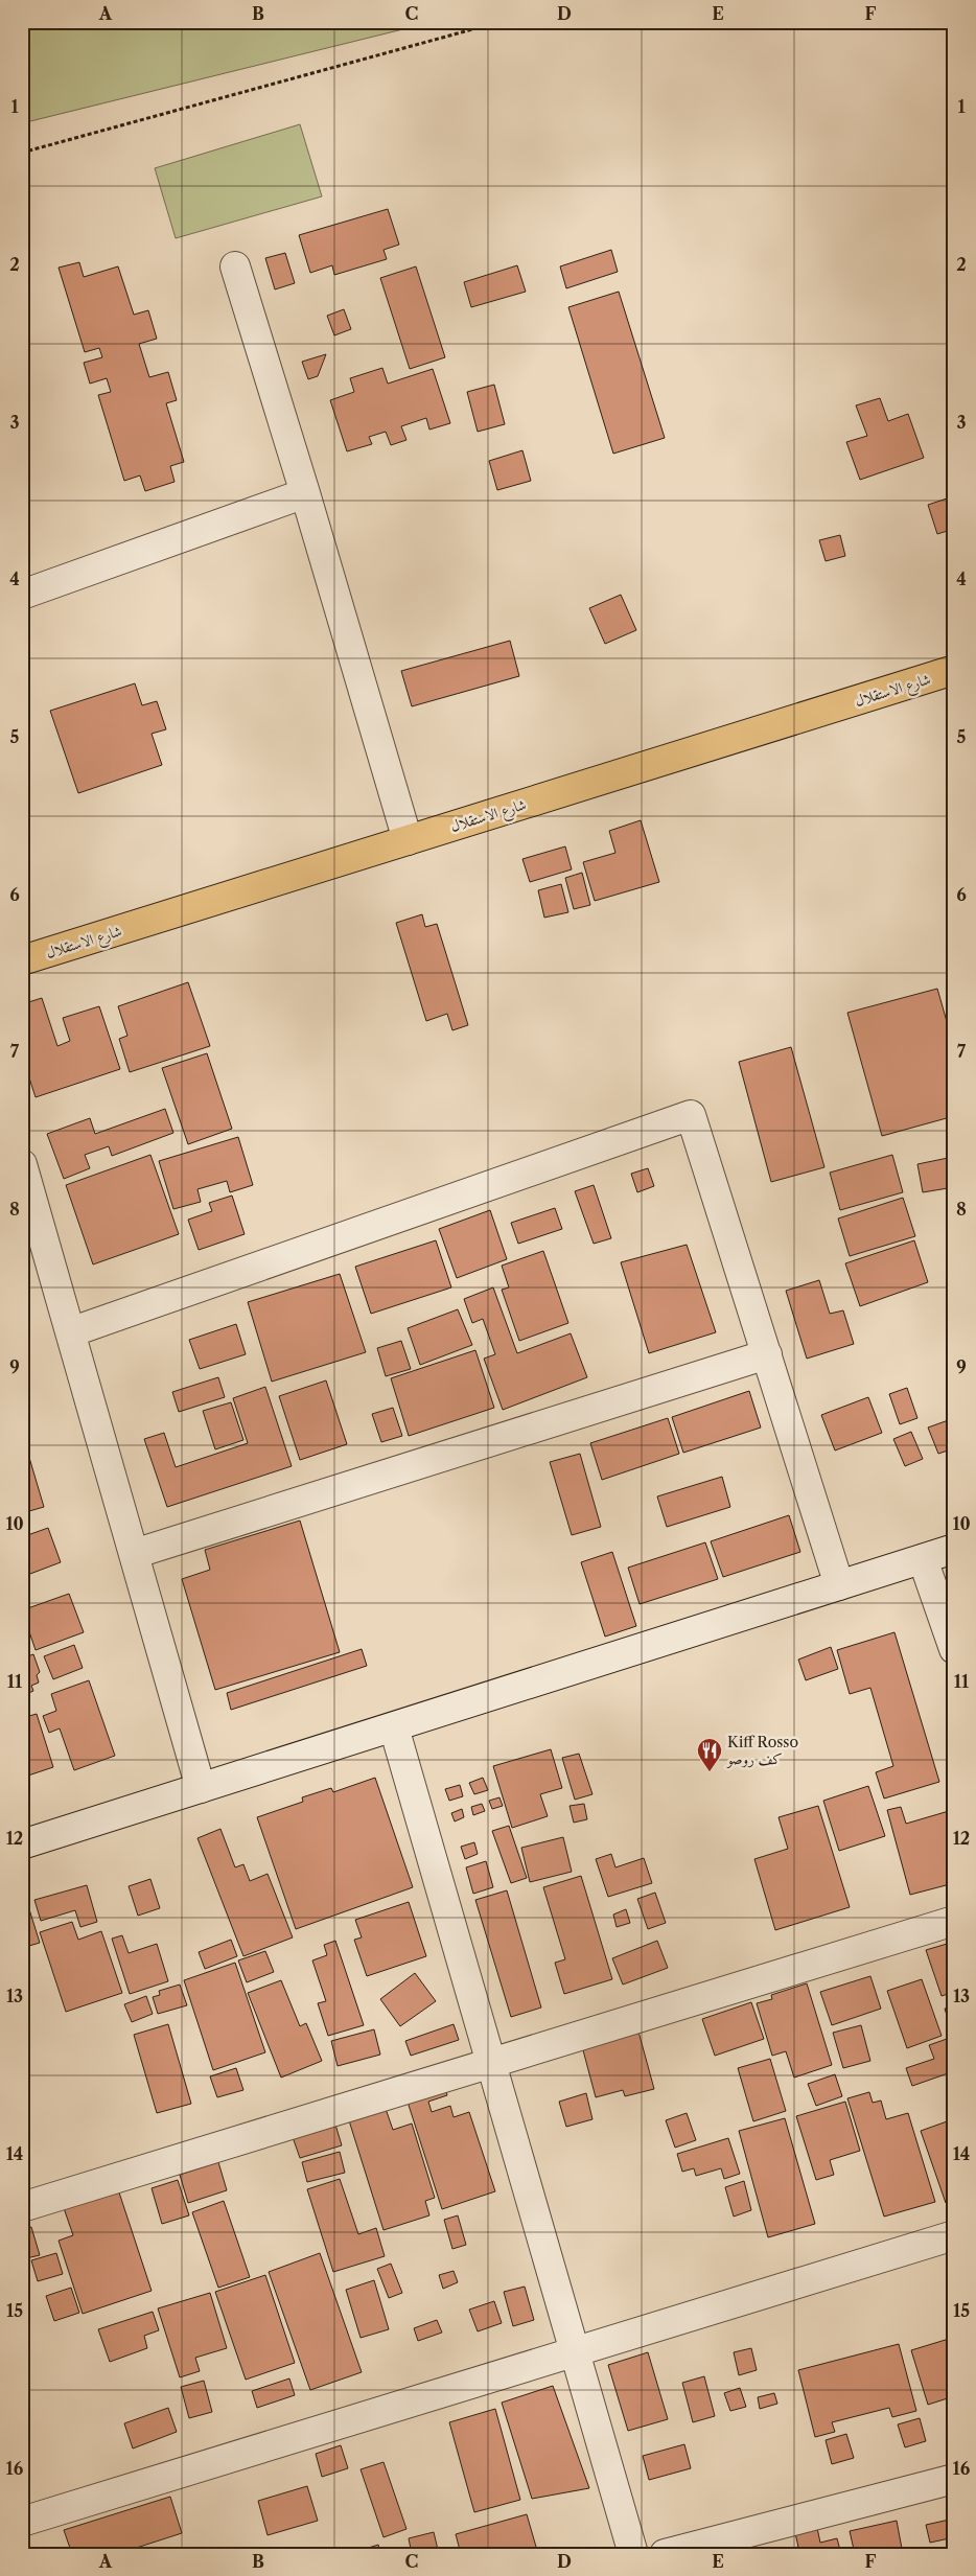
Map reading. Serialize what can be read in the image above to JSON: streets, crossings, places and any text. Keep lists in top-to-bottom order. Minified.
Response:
{"streets":{"highway":["شارع الاستقلال"]},"places":{"restaurant":["Kiff Rosso كف روصو"]},"grid":{"columns":["A","B","C","D","E","F"],"rows":["1","2","3","4","5","6","7","8","9","10","11","12","13","14","15","16"]}}
